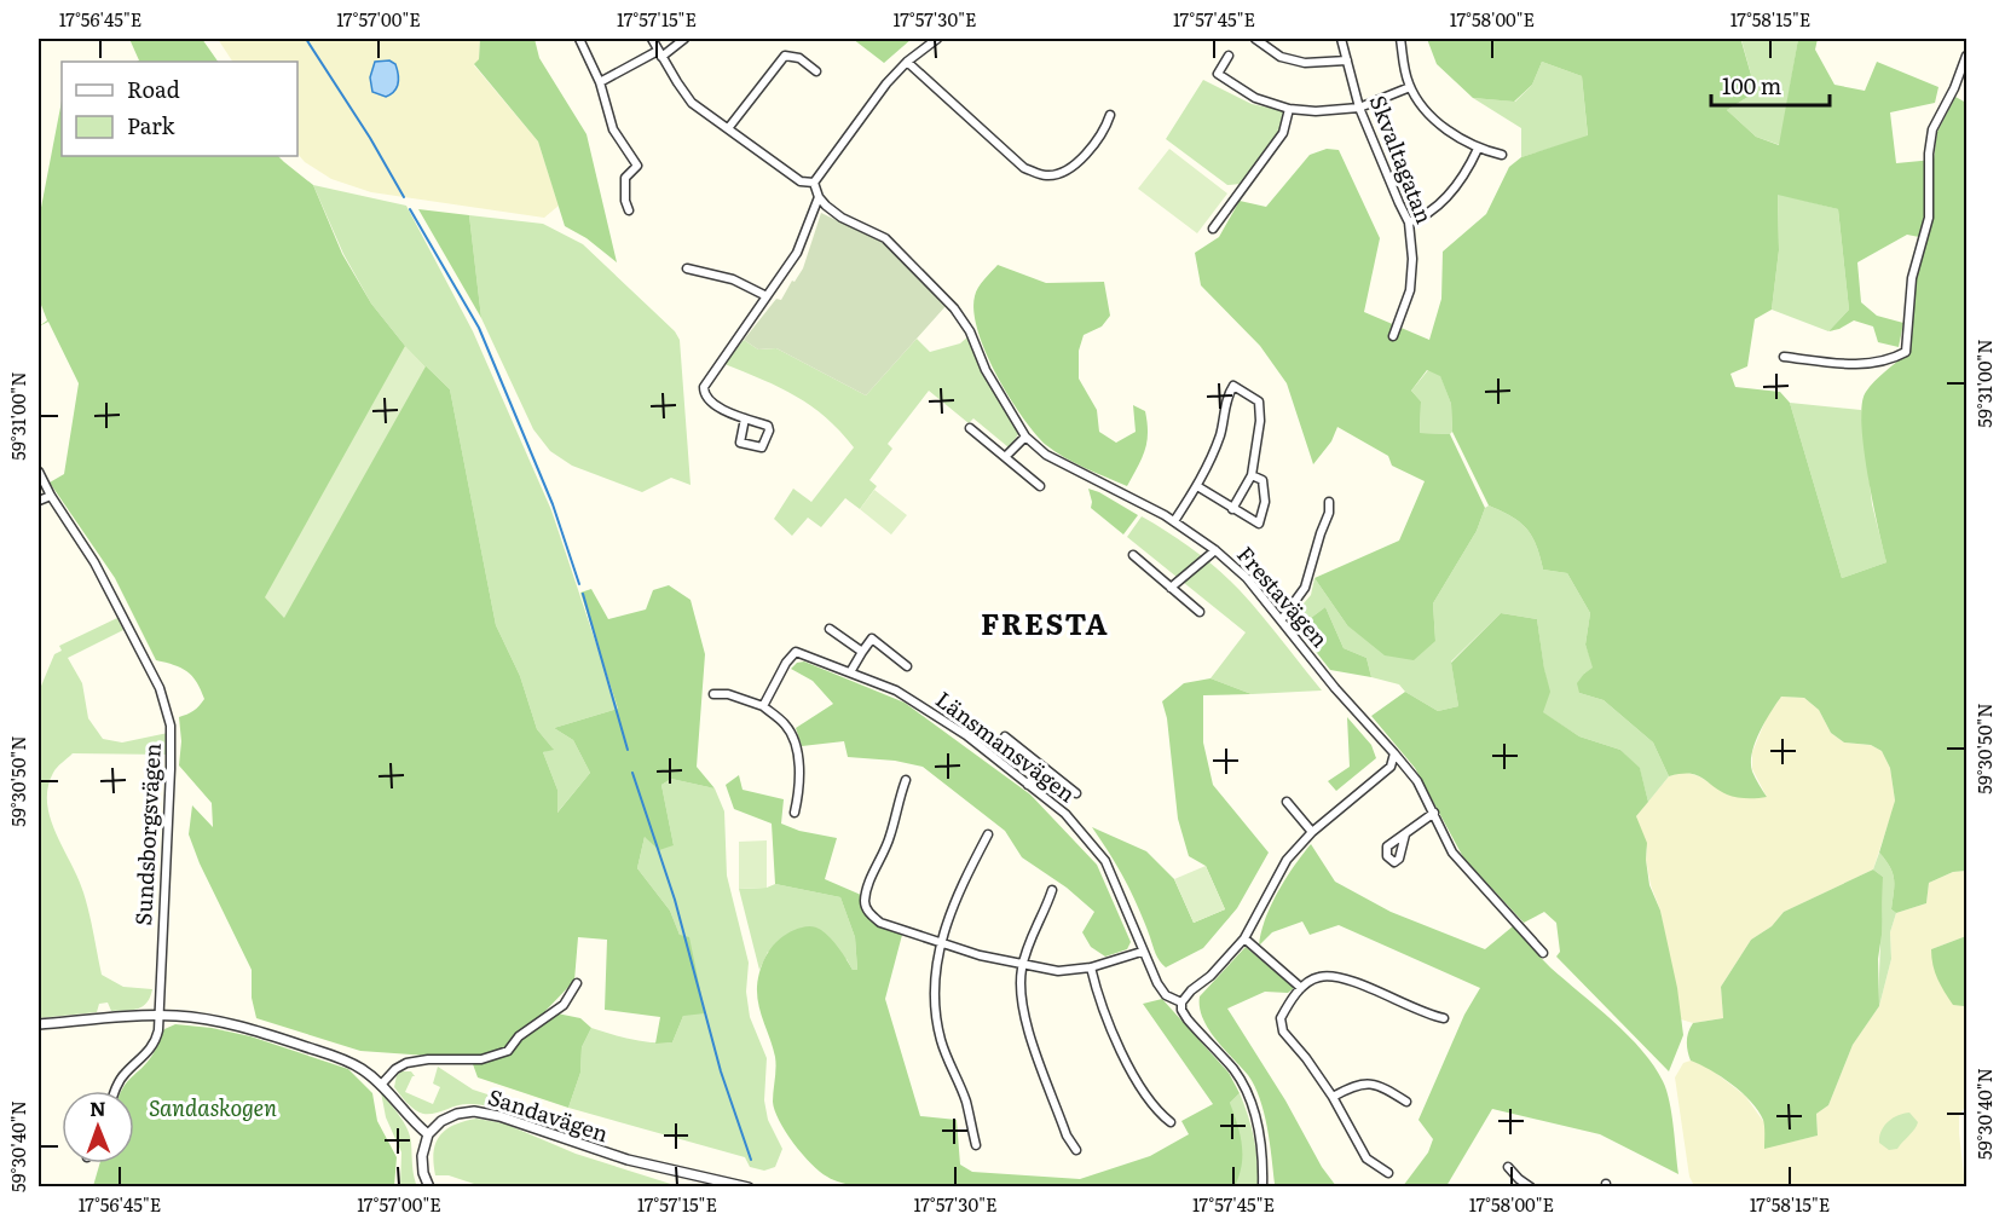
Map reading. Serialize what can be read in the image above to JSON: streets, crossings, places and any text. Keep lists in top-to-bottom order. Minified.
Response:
{"streets":{"street":["Skvaltagatan","Frestavägen","Länsmansvägen","Sundsborgsvägen","Sandavägen"]},"districts":["FRESTA"],"parks":["Sandaskogen"],"legend":["Road","Park"],"scale_bar":"100 m","north":"top","coordinates":["17°56'45\"E","17°57'00\"E","17°57'15\"E","17°57'30\"E","17°57'45\"E","17°58'00\"E","17°58'15\"E","59°31'00\"N","59°30'50\"N","59°30'40\"N"]}
